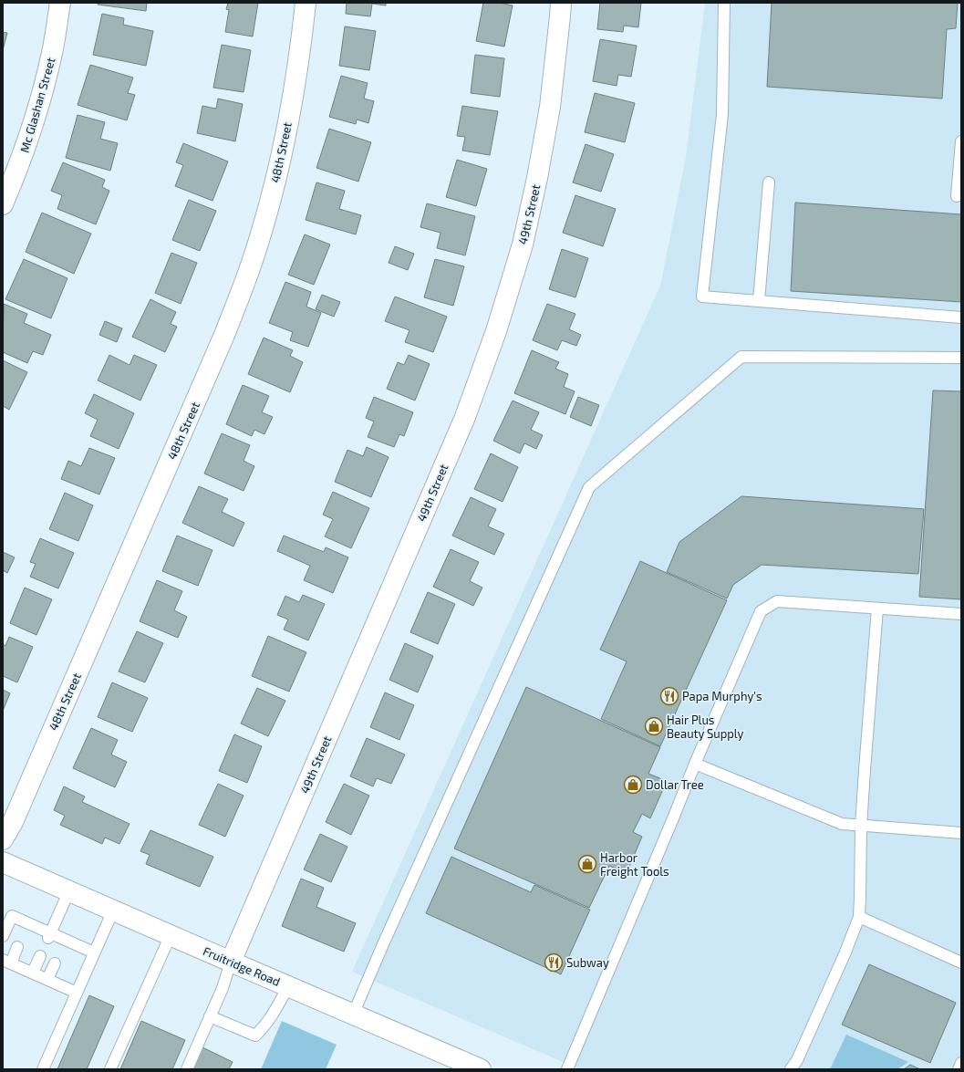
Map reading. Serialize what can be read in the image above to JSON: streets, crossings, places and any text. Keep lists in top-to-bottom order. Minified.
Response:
{"streets":{"street":["Mc Glashan Street","48th Street","49th Street","Fruitridge Road"]},"crossings":[["49th Street","Fruitridge Road"]],"places":{"restaurant":["Papa Murphy's","Subway"],"shop":["Hair Plus Beauty Supply","Dollar Tree","Harbor Freight Tools"]}}
